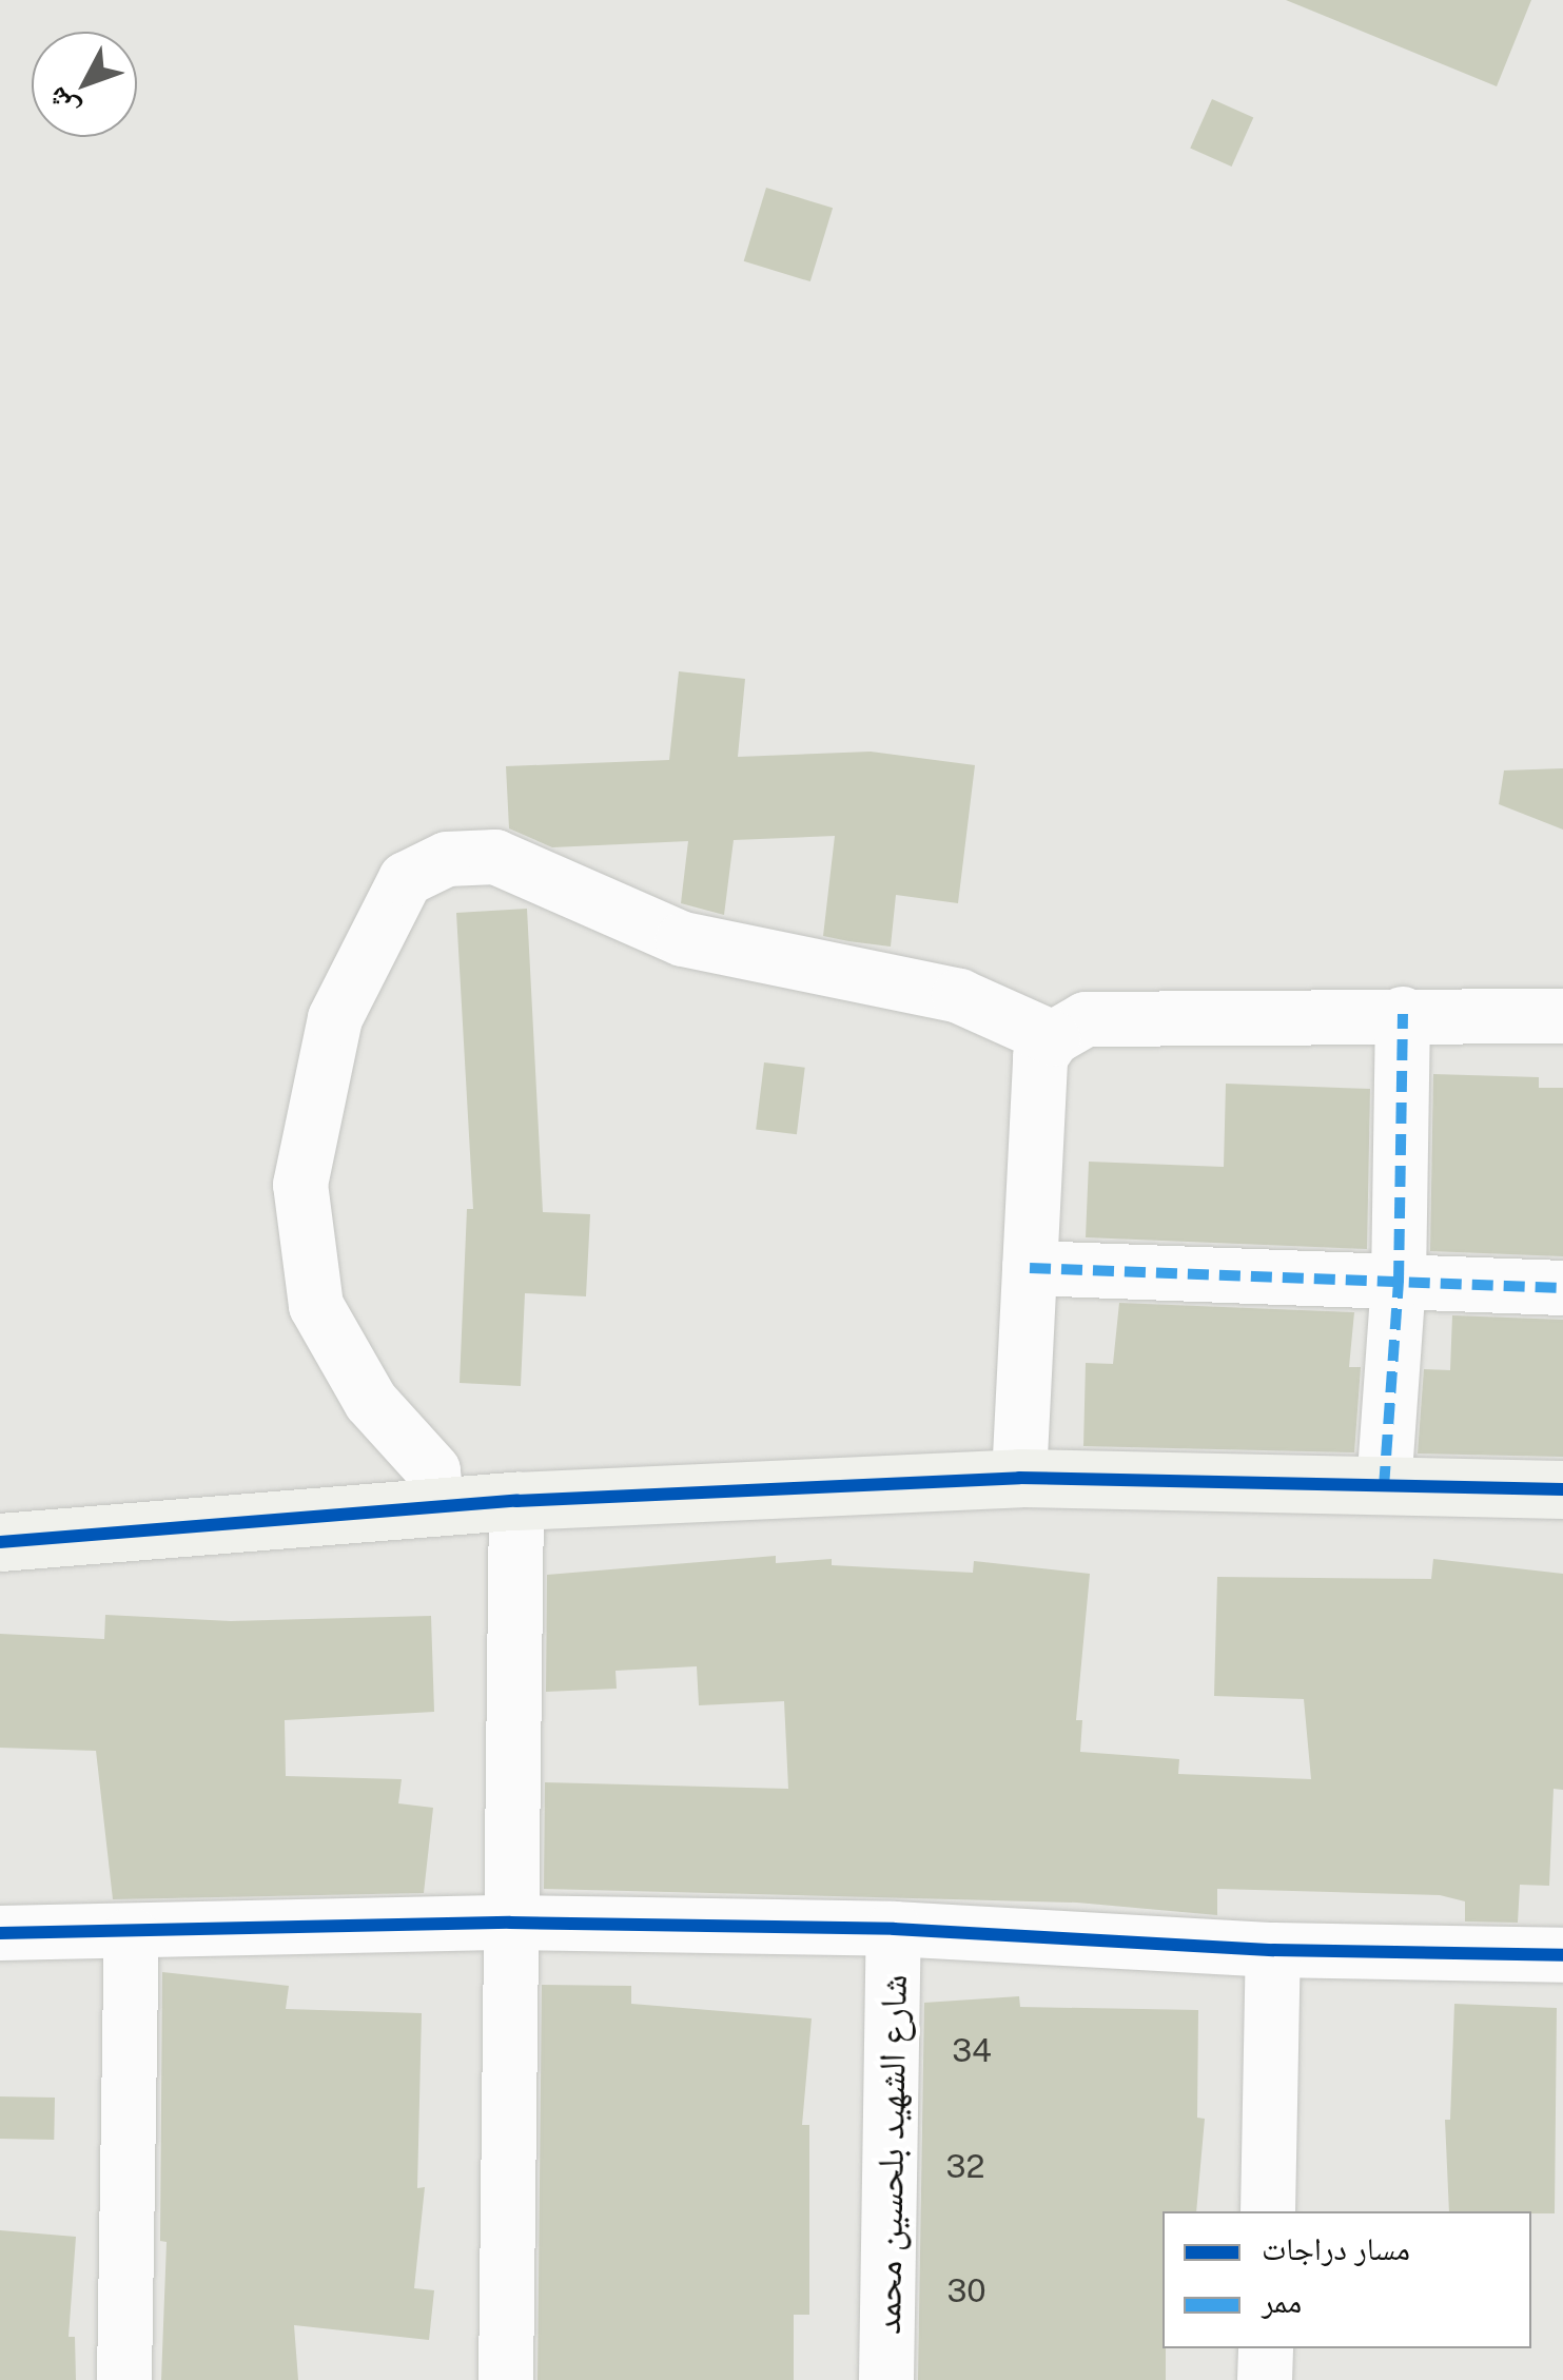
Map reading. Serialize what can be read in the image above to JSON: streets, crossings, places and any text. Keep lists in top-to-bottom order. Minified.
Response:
{"streets":{"street":["شارع الشهيد بلحسين محمد"]},"house_numbers":["34","32","30"],"legend":["مسار دراجات","ممر"],"north":"bottom left"}
